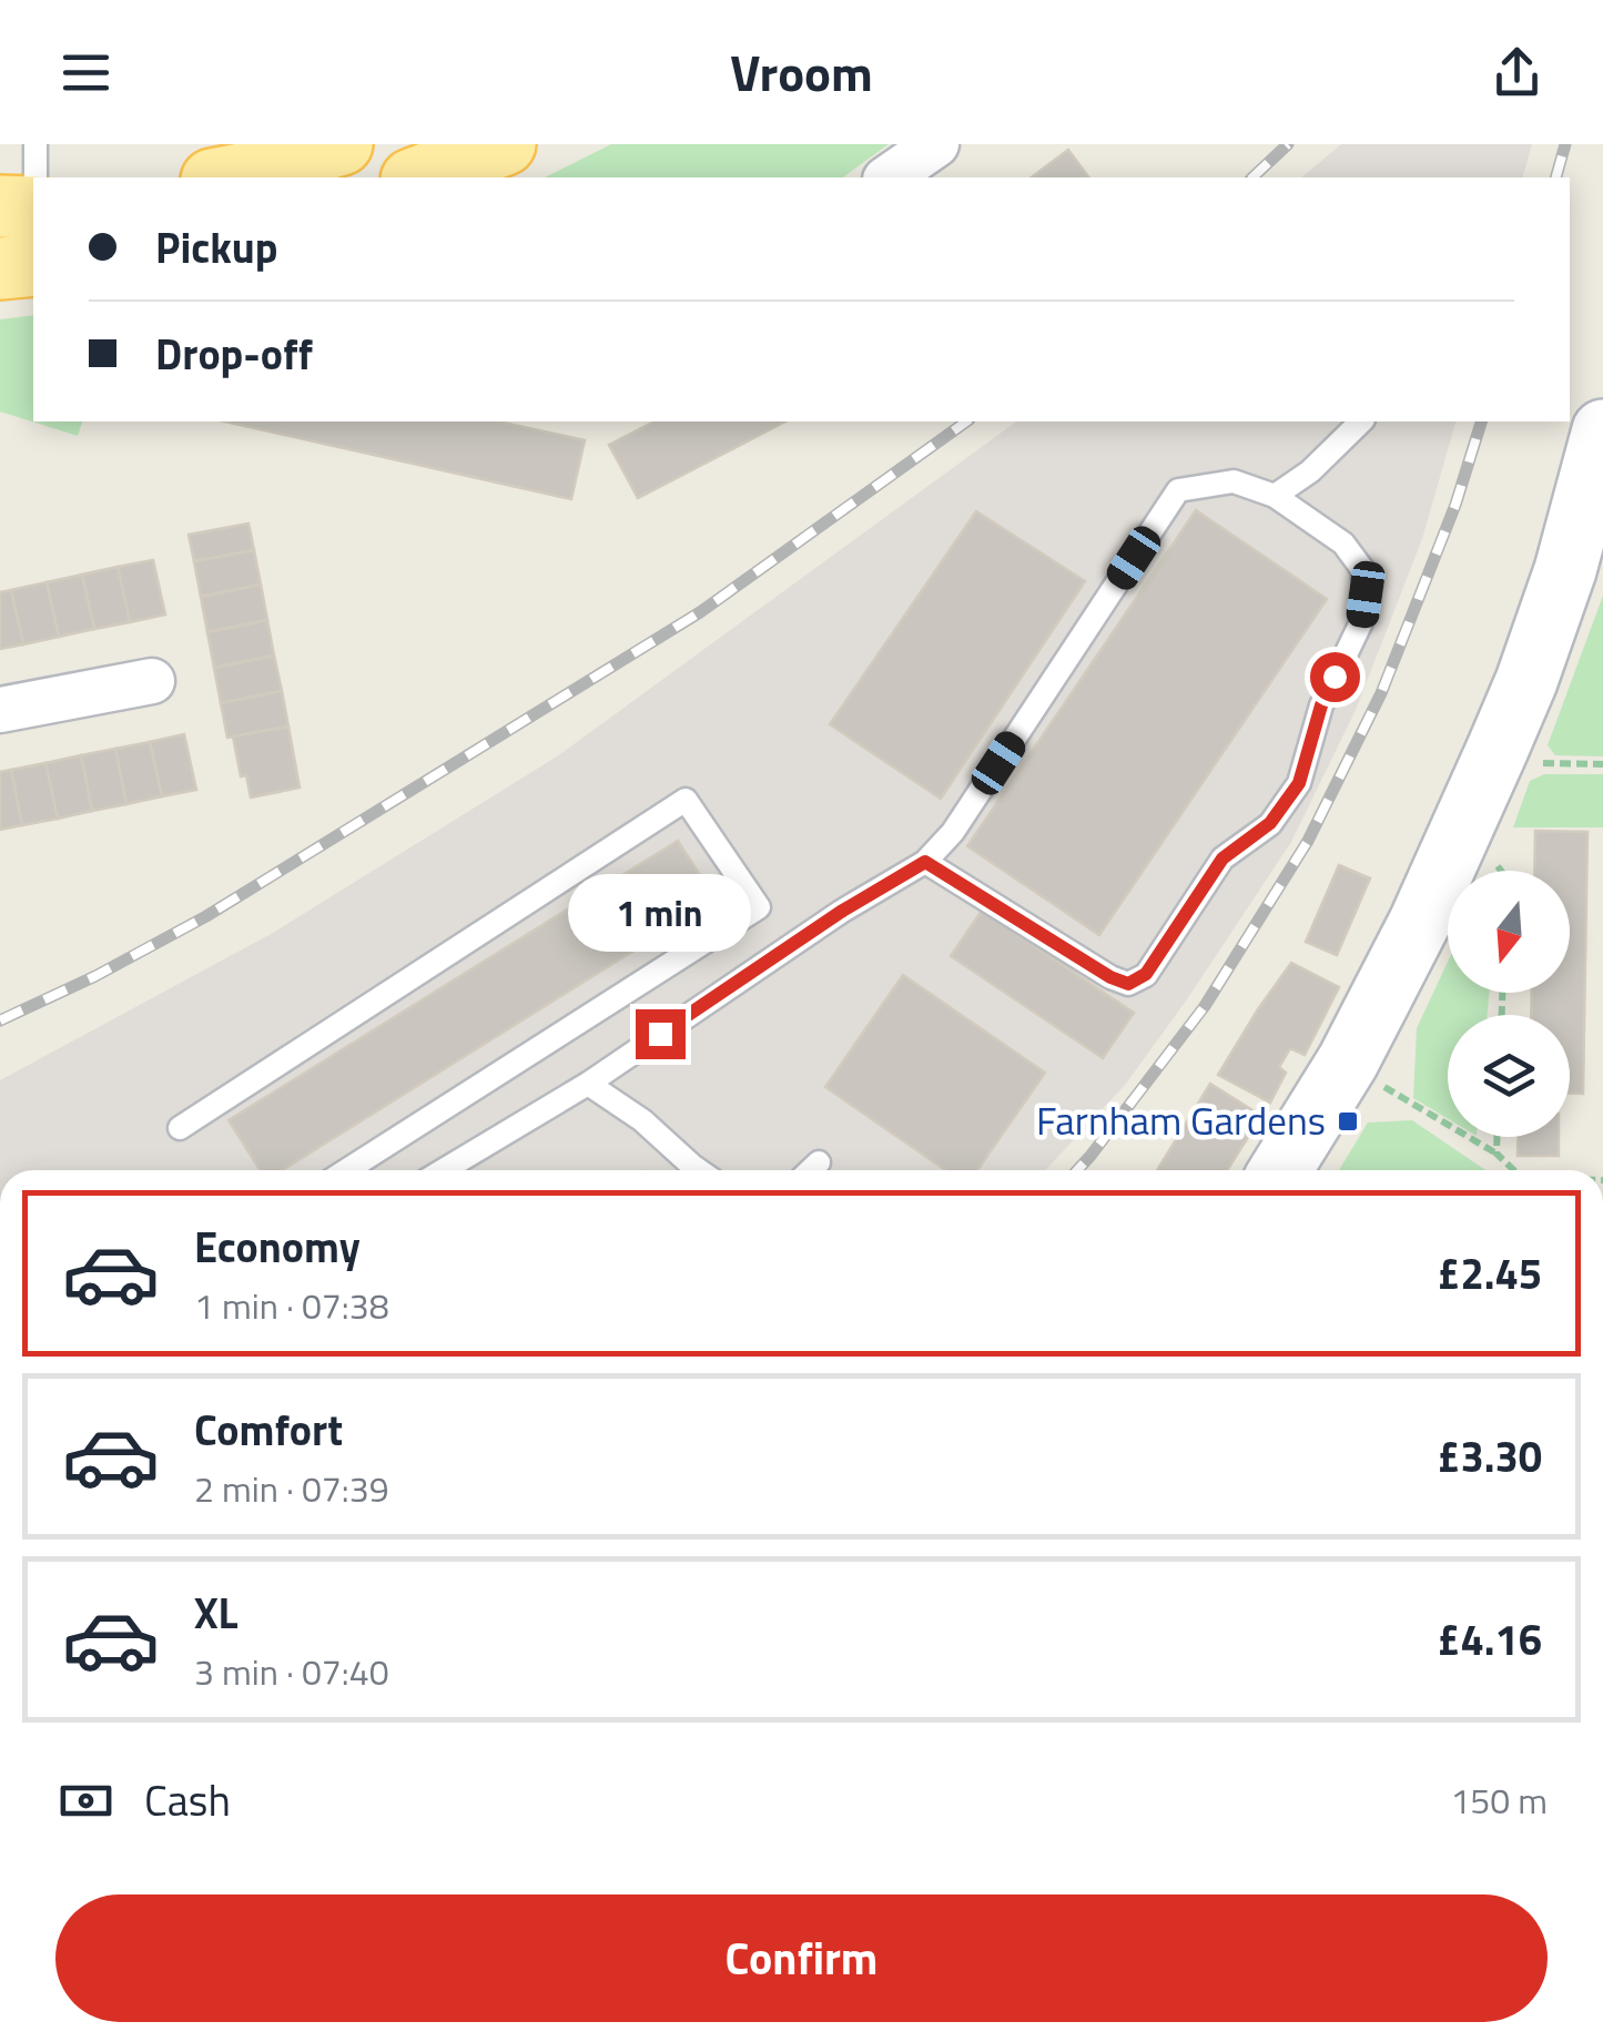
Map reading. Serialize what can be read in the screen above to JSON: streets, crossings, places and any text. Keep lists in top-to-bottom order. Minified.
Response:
{"places":{"transit":["Farnham Gardens"]},"north":"bottom","page":{"header":"Vroom","banner":["Pickup","Drop-off"],"bubble":"1 min","list":[{"name":"Economy","note":"1 min · 07:38","value":"£2.45"},{"name":"Comfort","note":"2 min · 07:39","value":"£3.30"},{"name":"XL","note":"3 min · 07:40","value":"£4.16"}],"pay":["Cash","150 m"],"buttons":"Confirm"}}
